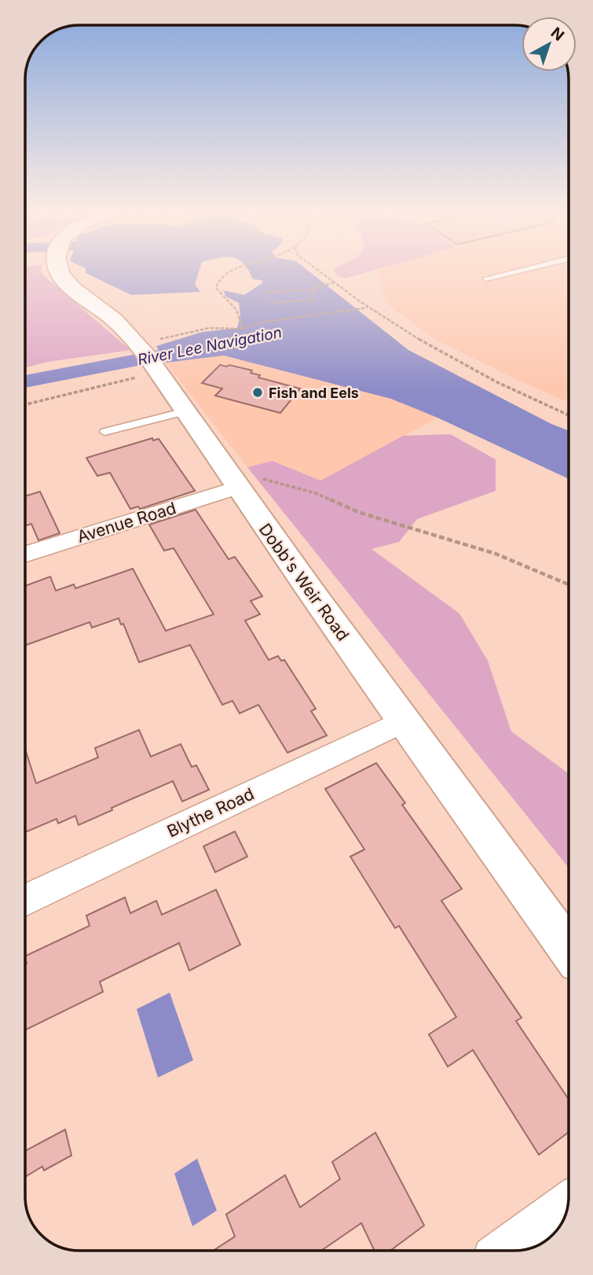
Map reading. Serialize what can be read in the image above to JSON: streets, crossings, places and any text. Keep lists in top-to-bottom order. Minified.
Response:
{"streets":{"street":["Avenue Road","Dobb's Weir Road","Blythe Road"]},"crossings":[["Avenue Road","Dobb's Weir Road"],["Dobb's Weir Road","Blythe Road"]],"water":["River Lee Navigation"],"places":["Fish and Eels"],"north":"top right"}
